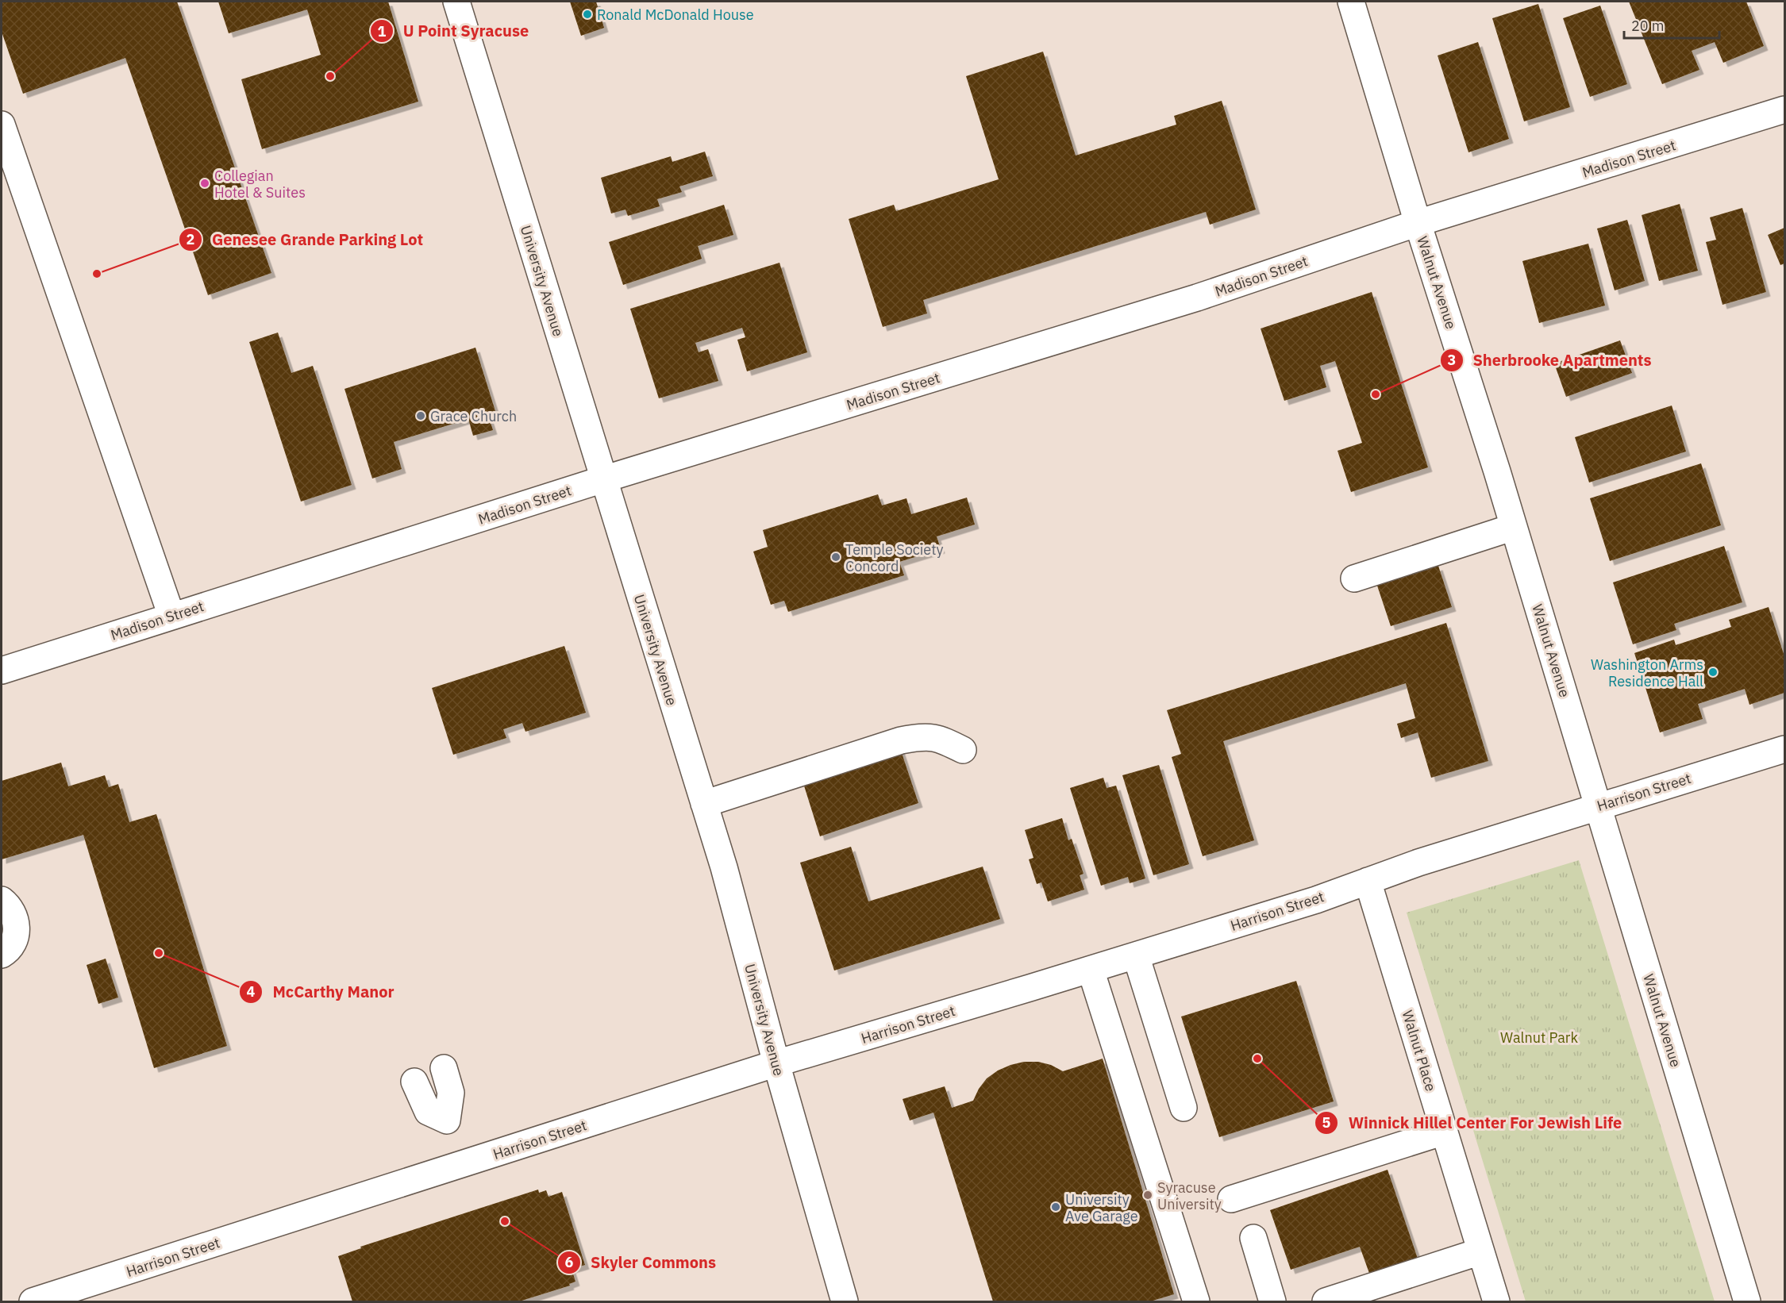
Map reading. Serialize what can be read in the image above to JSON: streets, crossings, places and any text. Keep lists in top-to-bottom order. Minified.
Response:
{"streets":{"street":["Madison Street","University Avenue","Walnut Avenue","Harrison Street","Walnut Place"]},"crossings":[["Madison Street","University Avenue"],["Madison Street","Walnut Avenue"],["University Avenue","Harrison Street"],["Walnut Avenue","Harrison Street"],["Harrison Street","Walnut Place"]],"parks":["Walnut Park"],"places":["Ronald McDonald House","U Point Syracuse","Collegian Hotel & Suites","Genesee Grande Parking Lot","Sherbrooke Apartments","Grace Church","Temple Society Concord","Washington Arms Residence Hall","McCarthy Manor","Winnick Hillel Center For Jewish Life","Syracuse University","University Ave Garage","Skyler Commons"],"scale_bar":"20 m"}
